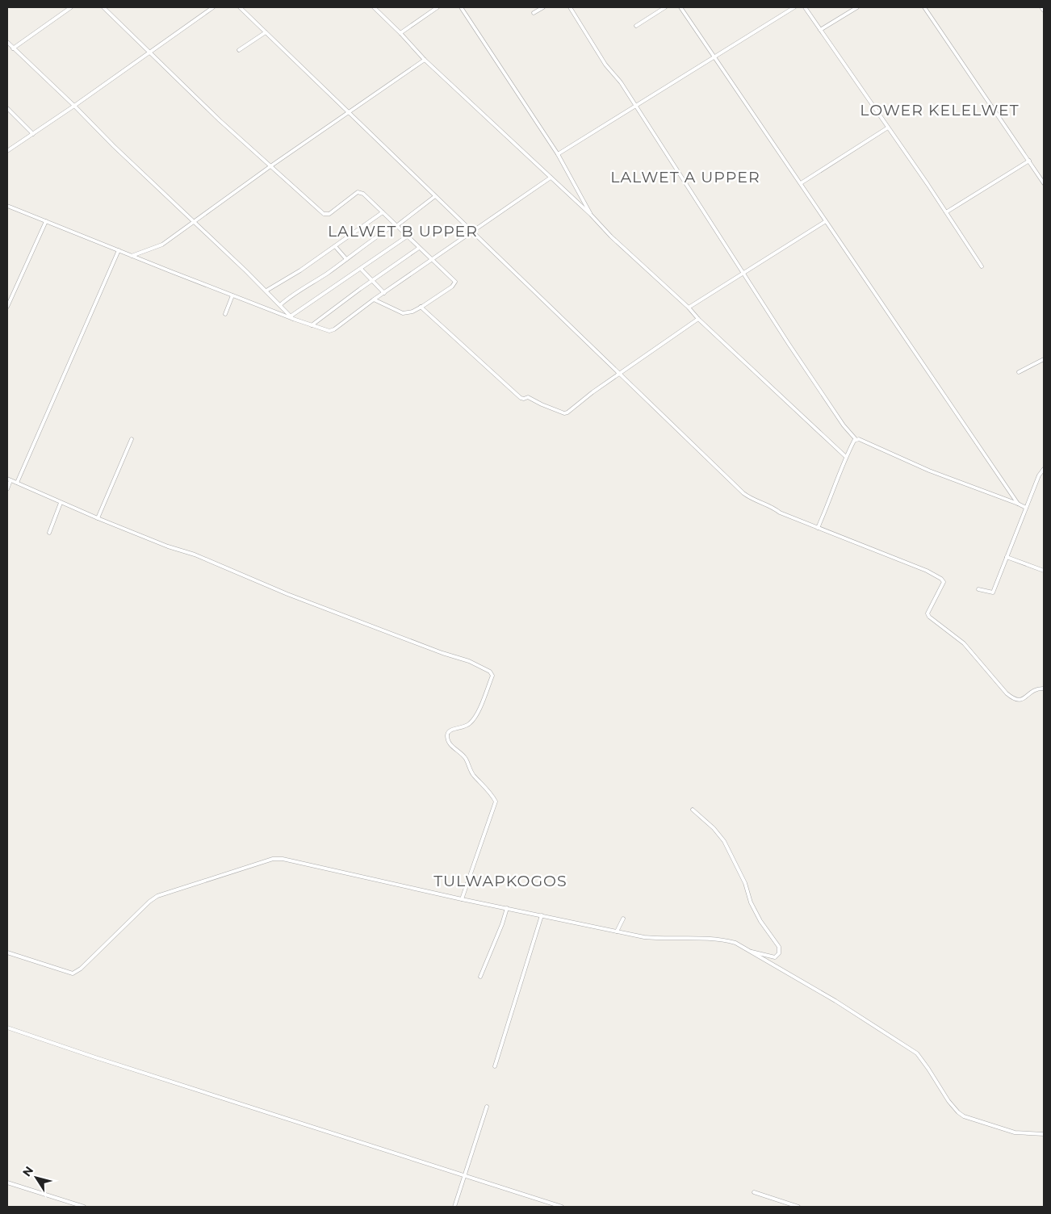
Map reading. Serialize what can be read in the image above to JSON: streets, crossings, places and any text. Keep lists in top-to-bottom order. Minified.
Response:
{"districts":["LOWER KELELWET","LALWET A UPPER","LALWET B UPPER","TULWAPKOGOS"],"north":"top left"}
